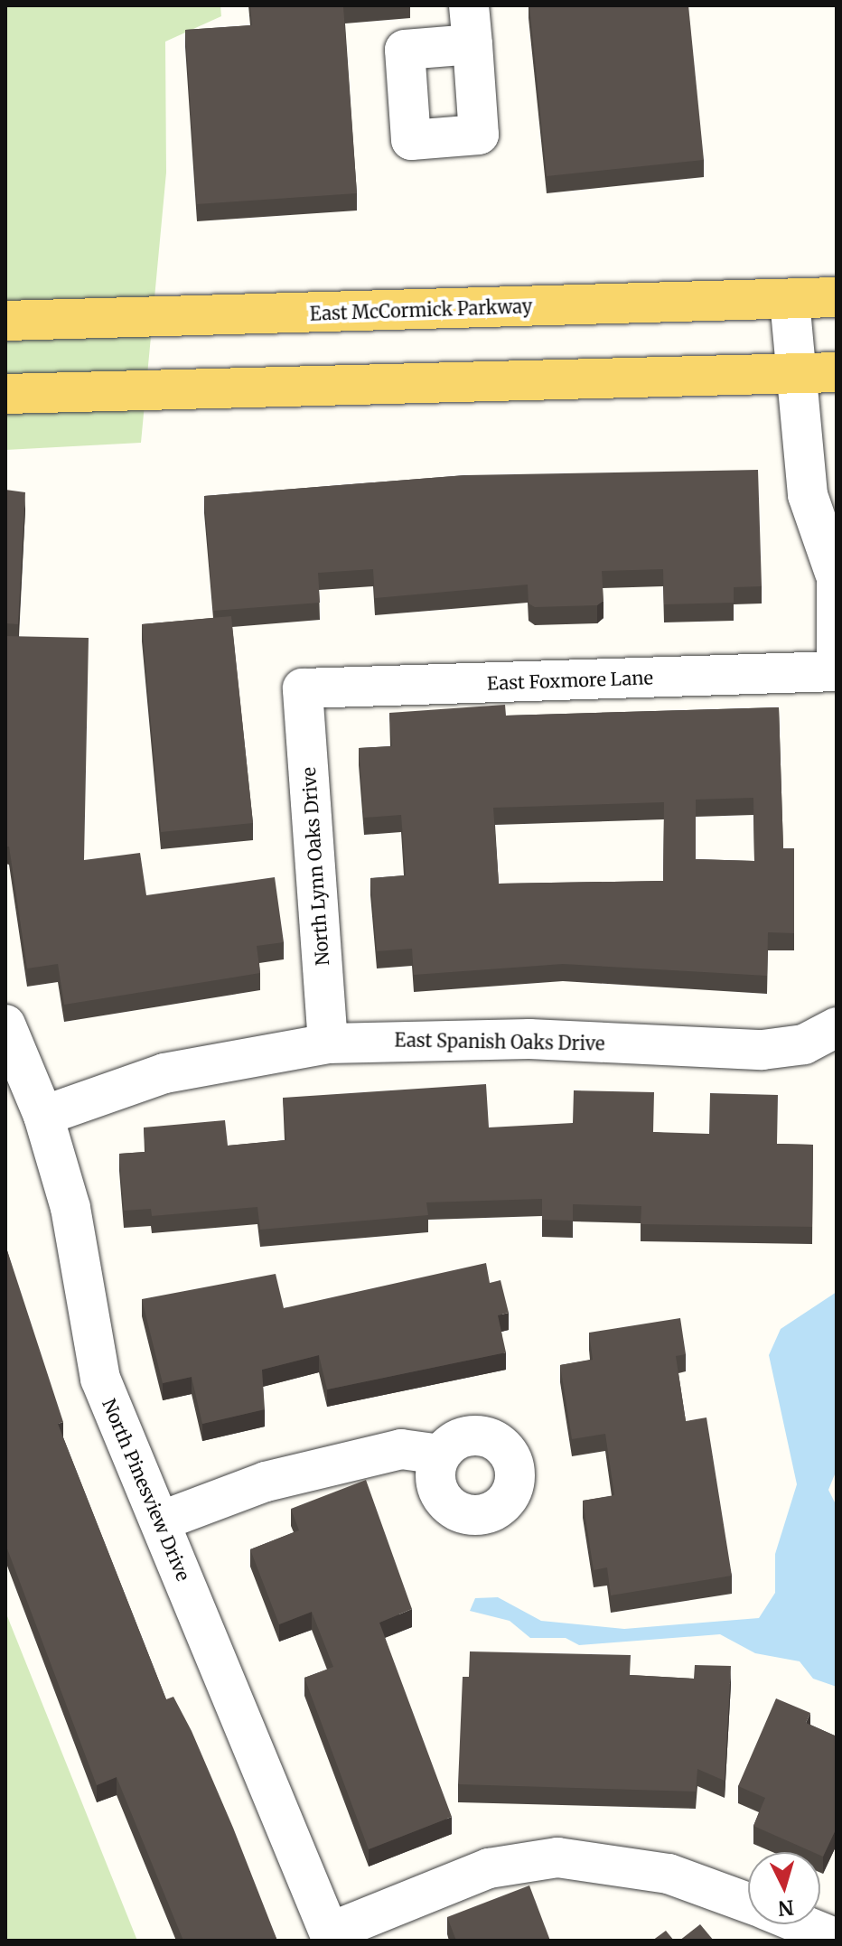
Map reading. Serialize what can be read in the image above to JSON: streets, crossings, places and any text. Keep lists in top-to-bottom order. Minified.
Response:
{"streets":{"main road":["East McCormick Parkway"],"street":["East Foxmore Lane","North Lynn Oaks Drive","East Spanish Oaks Drive","North Pinesview Drive"]},"crossings":[["East Foxmore Lane","North Lynn Oaks Drive"],["North Lynn Oaks Drive","East Spanish Oaks Drive"],["East Spanish Oaks Drive","North Pinesview Drive"]],"north":"bottom"}
